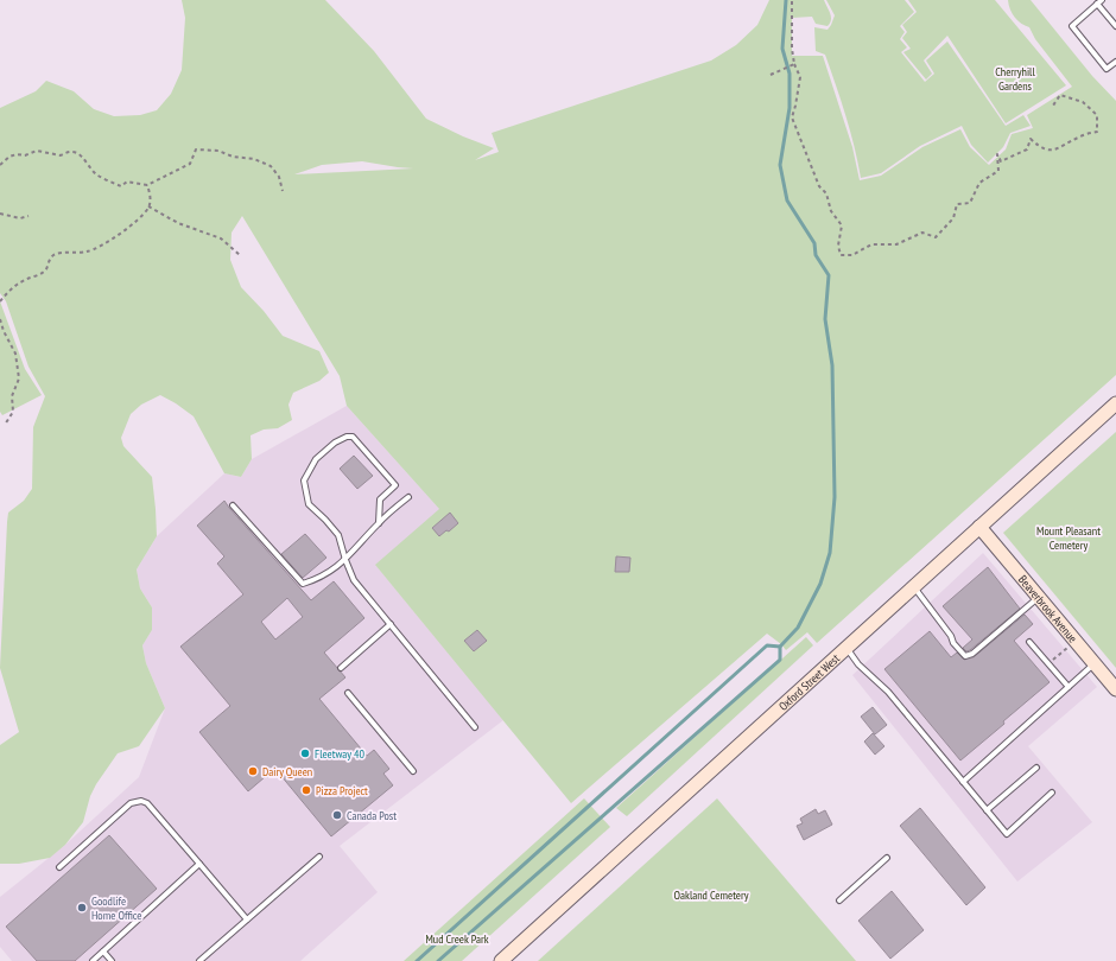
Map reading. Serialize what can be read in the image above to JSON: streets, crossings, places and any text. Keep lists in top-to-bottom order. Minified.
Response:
{"streets":{"main road":["Beaverbrook Avenue","Oxford Street West"]},"crossings":[["Beaverbrook Avenue","Oxford Street West"]],"parks":["Cherryhill Gardens","Mount Pleasant Cemetery","Oakland Cemetery","Mud Creek Park"],"places":["Fleetway 40","Dairy Queen","Pizza Project","Canada Post","Goodlife Home Office"]}
